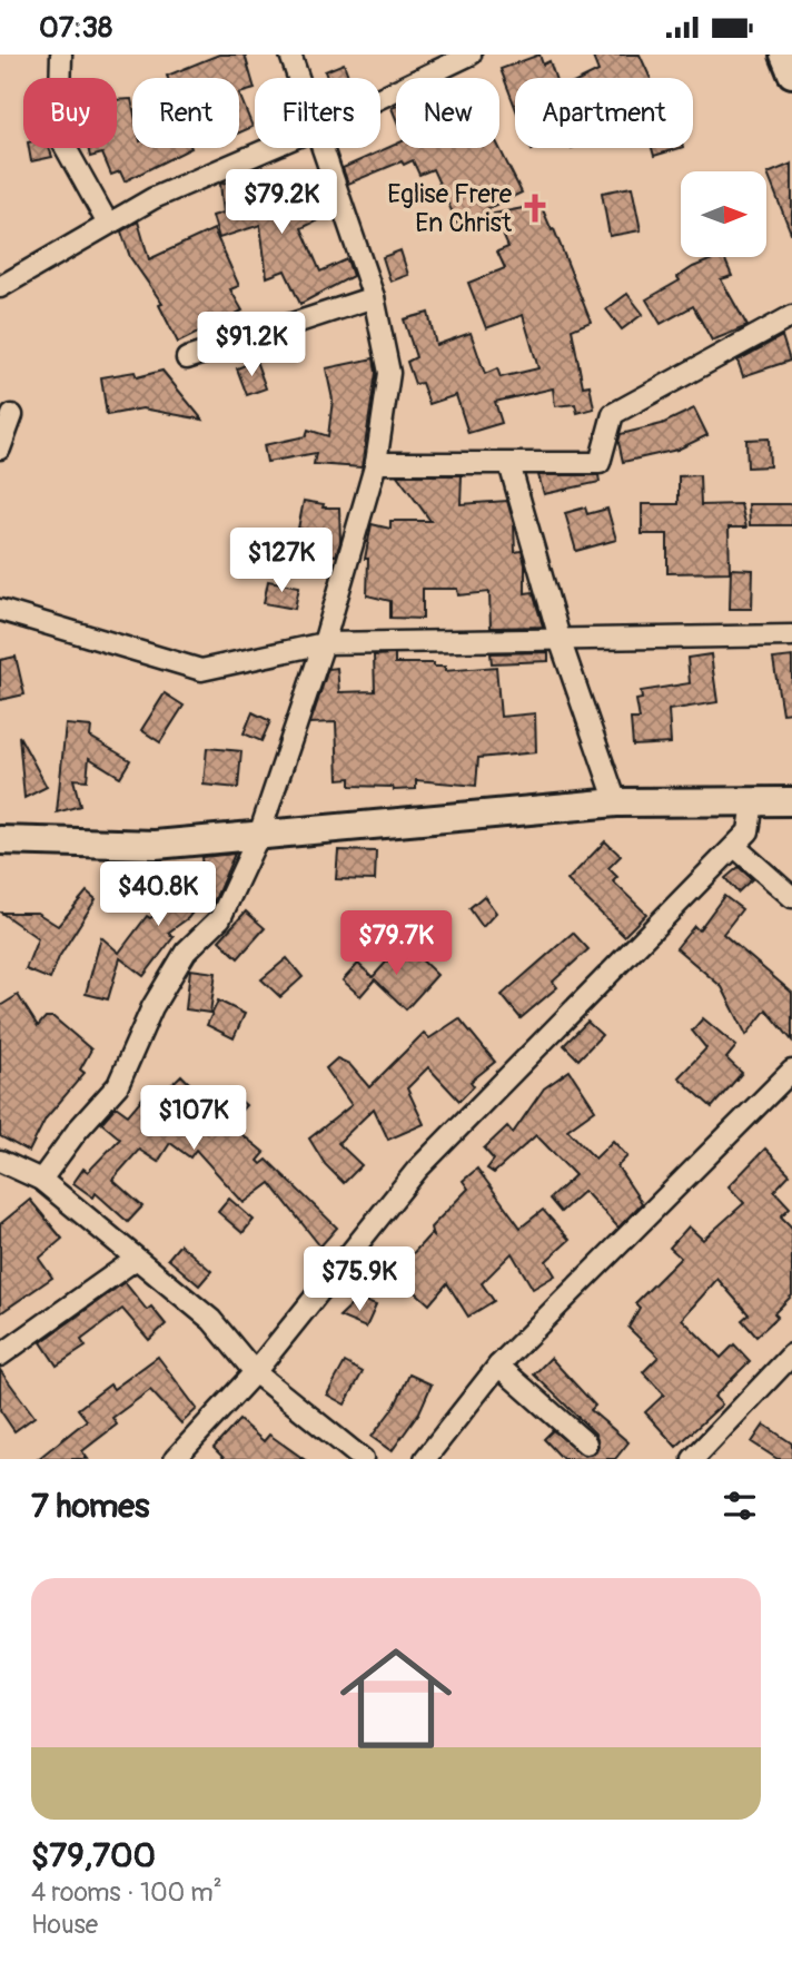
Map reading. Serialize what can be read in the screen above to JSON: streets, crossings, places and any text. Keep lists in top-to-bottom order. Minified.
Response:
{"places":{"church":["Eglise Frere En Christ"]},"north":"right","page":{"status":"07:38","chip":["Buy","Rent","Filters","New","Apartment"],"price":["$79.2K","$91.2K","$127K","$40.8K","$79.7K","$107K","$75.9K"],"heading":"7 homes","list":[{"name":"$79,700","note":"4 rooms · 100 m² · House"}]}}
